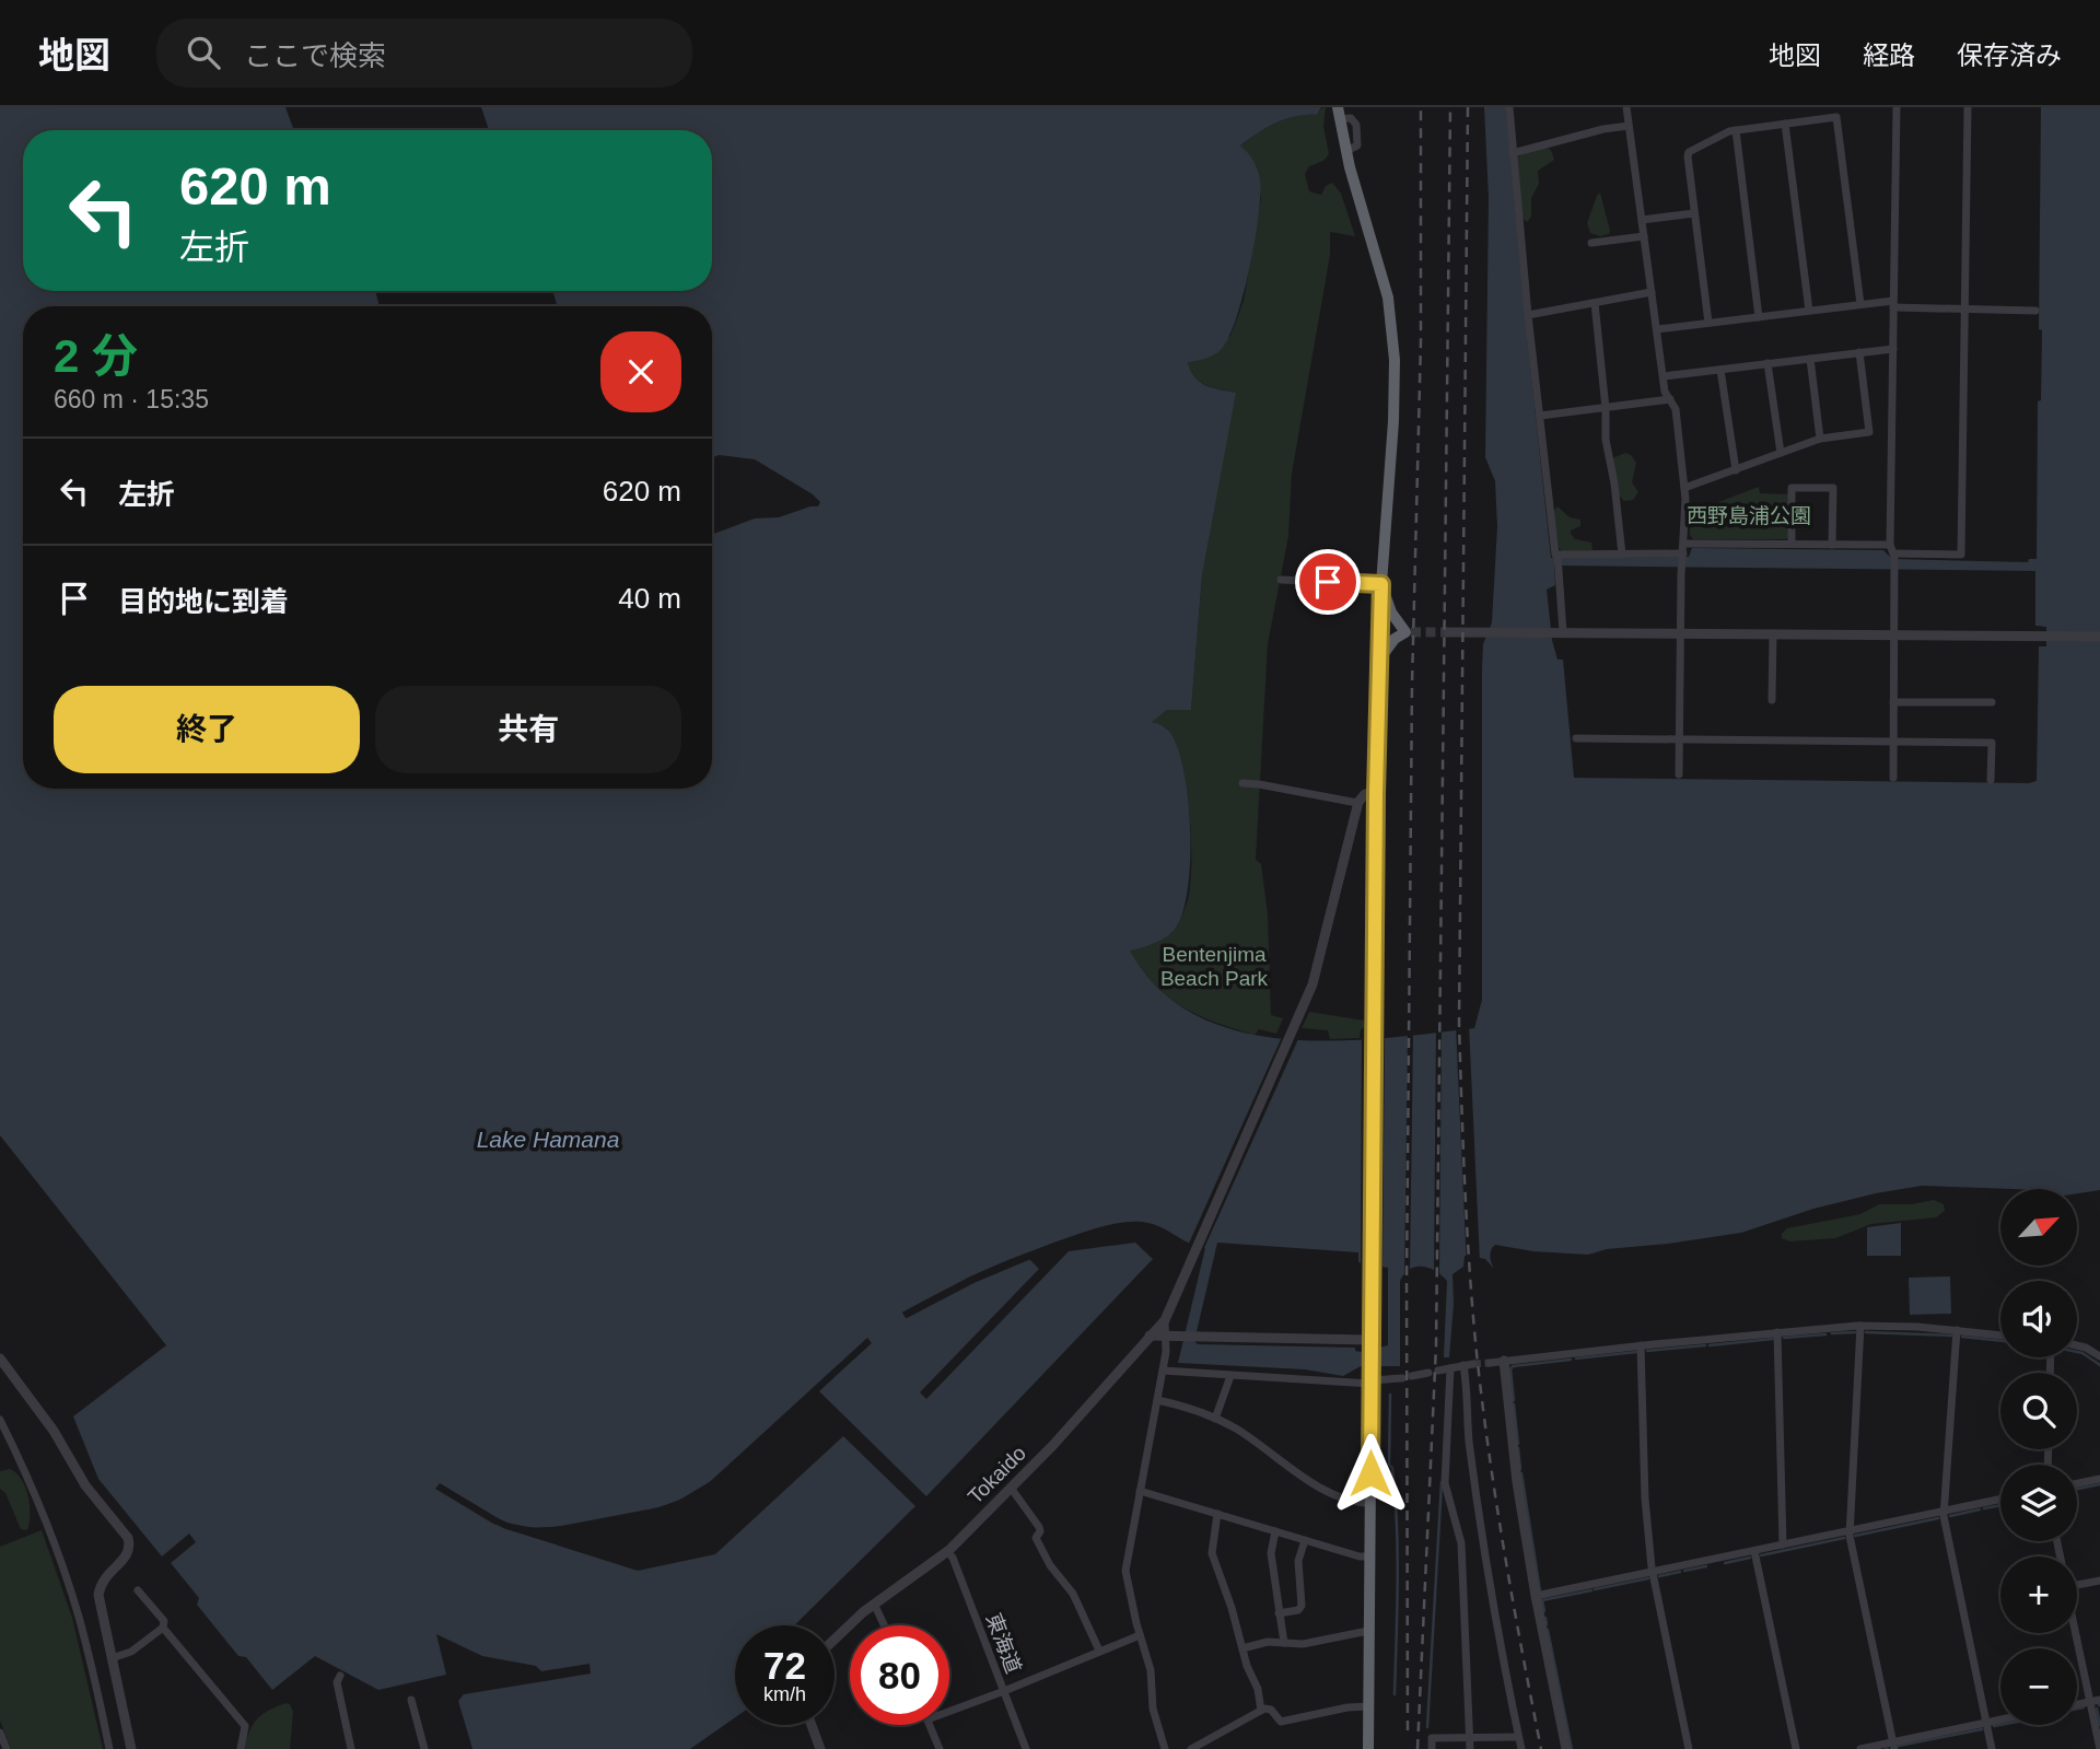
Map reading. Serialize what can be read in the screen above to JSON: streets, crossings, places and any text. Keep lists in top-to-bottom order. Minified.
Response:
{"streets":{"street":["Tokaido","東海道"]},"crossings":[["Tokaido","東海道"]],"water":["Lake Hamana"],"parks":["西野島浦公園","Bentenjima Beach Park"],"north":"top right","page":{"header":"地図","search":"ここで検索","nav":["地図","経路","保存済み"],"turn":["620 m","左折"],"heading":["2 分","660 m · 15:35"],"list":[{"name":"左折","value":"620 m"},{"name":"目的地に到着","value":"40 m"}],"buttons":["終了","共有"],"map_buttons":["+","−"],"speed":"72 km/h","limit":"80"}}
